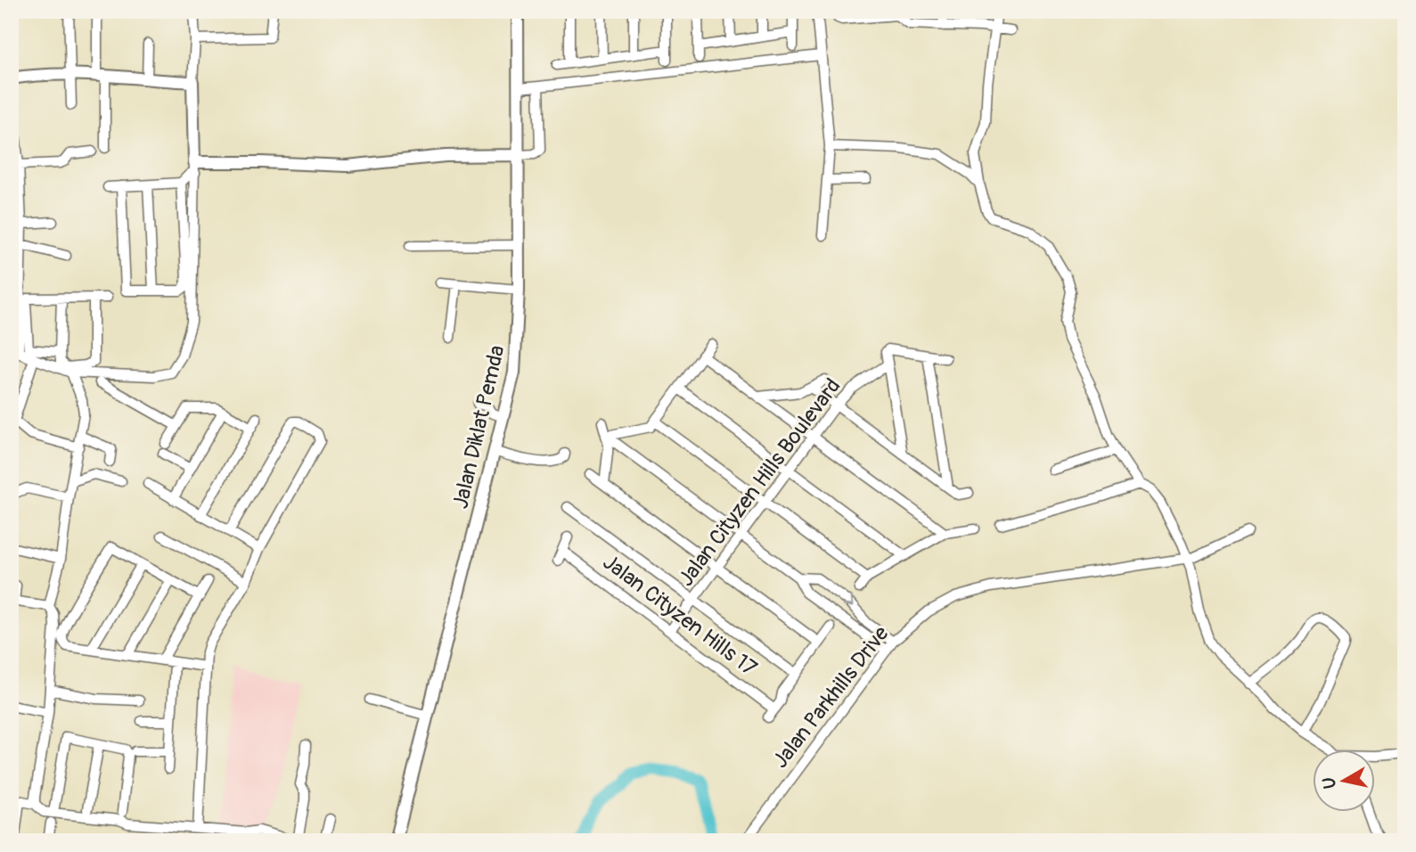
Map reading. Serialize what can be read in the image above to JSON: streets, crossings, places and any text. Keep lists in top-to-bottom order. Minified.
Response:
{"streets":{"street":["Jalan Diklat Pemda","Jalan Cityzen Hills Boulevard","Jalan Cityzen Hills 17","Jalan Parkhills Drive"]},"crossings":[["Jalan Cityzen Hills Boulevard","Jalan Cityzen Hills 17"]],"north":"left"}
